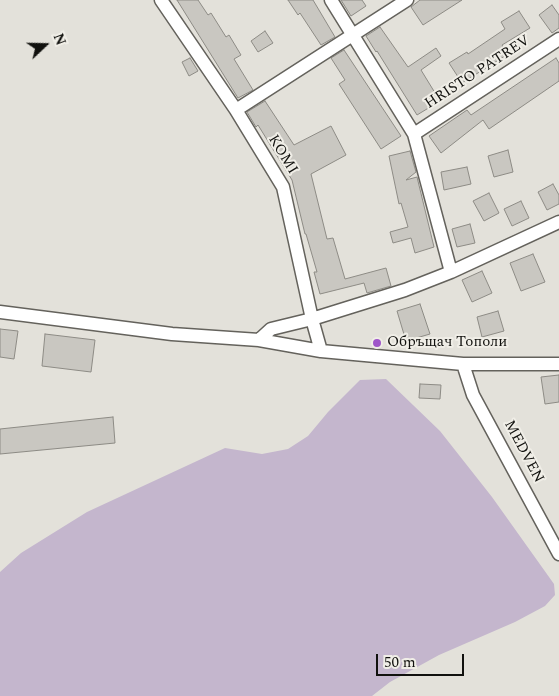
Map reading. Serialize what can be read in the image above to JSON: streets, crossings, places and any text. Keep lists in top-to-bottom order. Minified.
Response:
{"streets":{"street":["HRISTO PATREV","KOMI","MEDVEN"]},"places":["Обръщач Тополи"],"scale_bar":"50 m","north":"right"}
